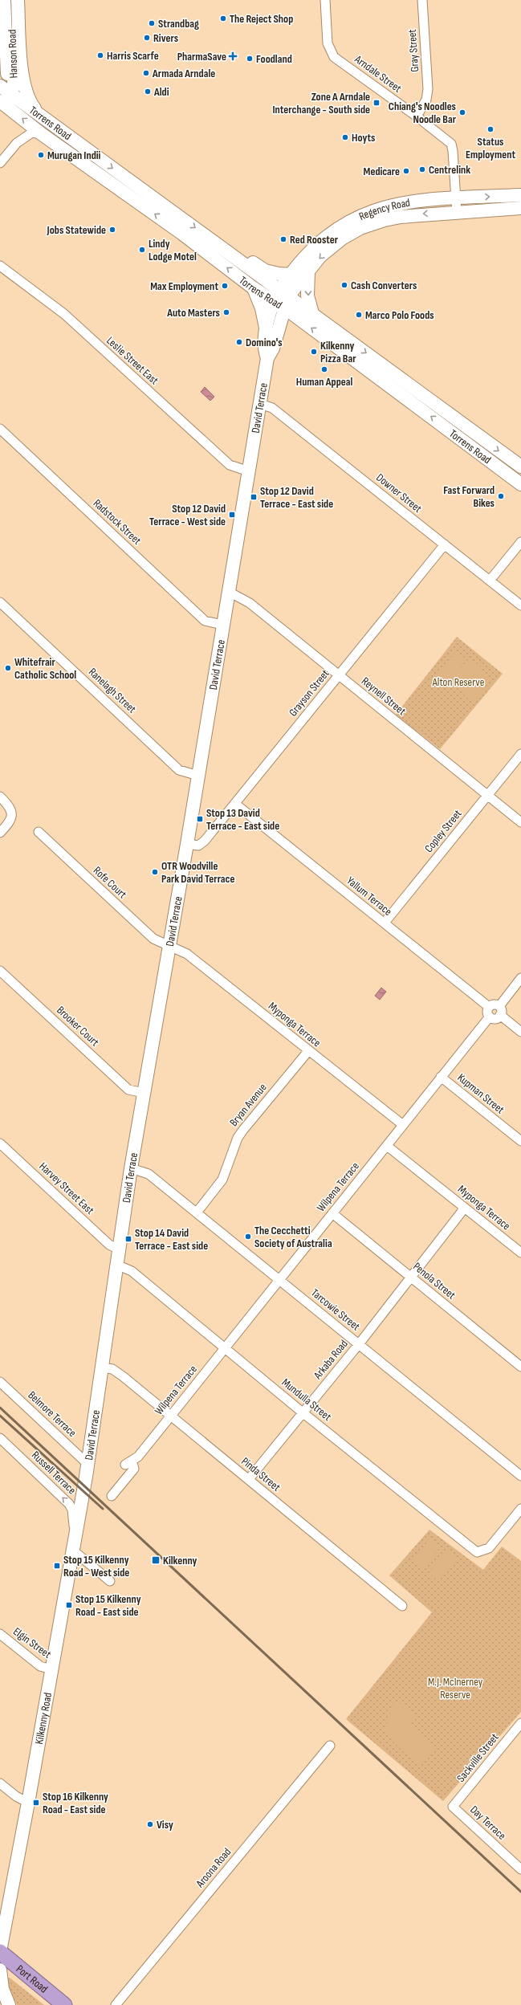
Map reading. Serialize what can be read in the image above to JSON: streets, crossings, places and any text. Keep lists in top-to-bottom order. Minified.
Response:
{"streets":{"highway":["Port Road"],"main road":["Hanson Road","Torrens Road","Regency Road","David Terrace","Kilkenny Road"],"street":["Gray Street","Arndale Street","Leslie Street East","Downer Street","Radstock Street","Ranelagh Street","Grayson Street","Reynell Street","Copley Street","Rofe Court","Yallum Terrace","Myponga Terrace","Brooker Court","Kupman Street","Bryan Avenue","Wilpena Terrace","Harvey Street East","Penola Street","Tarcowie Street","Arkaba Road","Mundulla Street","Belmore Terrace","Russell Terrace","Pinda Street","Elgin Street","Sackville Street","Day Terrace","Aroona Road"]},"crossings":[["Gray Street","Arndale Street"],["Hanson Road","Torrens Road"],["Arndale Street","Regency Road"],["Torrens Road","Regency Road"],["Torrens Road","David Terrace"],["Regency Road","David Terrace"],["Leslie Street East","David Terrace"],["David Terrace","Downer Street"],["David Terrace","Radstock Street"],["David Terrace","Ranelagh Street"],["David Terrace","Grayson Street"],["David Terrace","Reynell Street"],["David Terrace","Rofe Court"],["David Terrace","Myponga Terrace"],["David Terrace","Brooker Court"],["David Terrace","Harvey Street East"],["David Terrace","Tarcowie Street"],["David Terrace","Mundulla Street"],["David Terrace","Belmore Terrace"],["David Terrace","Pinda Street"],["David Terrace","Kilkenny Road"],["Downer Street","Grayson Street"],["Grayson Street","Reynell Street"],["Grayson Street","Yallum Terrace"],["Reynell Street","Copley Street"],["Copley Street","Yallum Terrace"],["Rofe Court","Myponga Terrace"],["Yallum Terrace","Wilpena Terrace"],["Myponga Terrace","Bryan Avenue"],["Myponga Terrace","Wilpena Terrace"],["Myponga Terrace","Arkaba Road"],["Kupman Street","Wilpena Terrace"],["Bryan Avenue","Tarcowie Street"],["Wilpena Terrace","Penola Street"],["Wilpena Terrace","Tarcowie Street"],["Wilpena Terrace","Mundulla Street"],["Wilpena Terrace","Pinda Street"],["Penola Street","Arkaba Road"],["Tarcowie Street","Arkaba Road"],["Arkaba Road","Mundulla Street"],["Arkaba Road","Pinda Street"],["Russell Terrace","Kilkenny Road"],["Elgin Street","Kilkenny Road"],["Kilkenny Road","Port Road"],["Sackville Street","Day Terrace"]],"one_way":["Russell Terrace"],"parks":["Alton Reserve","M.J. McInerney Reserve"],"places":{"other":["The Reject Shop","Strandbag","Rivers","Harris Scarfe","Foodland","Armada Arndale","Aldi","Chiang's Noodles Noodle Bar","Status Employment","Hoyts","Murugan Indii","Centrelink","Medicare","Jobs Statewide","Red Rooster","Lindy Lodge Motel","Cash Converters","Max Employment","Auto Masters","Marco Polo Foods","Domino's","Kilkenny Pizza Bar","Human Appeal","Fast Forward Bikes","Whitefrair Catholic School","OTR Woodville Park David Terrace","The Cecchetti Society of Australia","Visy"],"health":["PharmaSave"],"transit":["Zone A Arndale Interchange - South side","Stop 12 David Terrace - East side","Stop 12 David Terrace - West side","Stop 13 David Terrace - East side","Stop 14 David Terrace - East side","Kilkenny","Stop 15 Kilkenny Road - West side","Stop 15 Kilkenny Road - East side","Stop 16 Kilkenny Road - East side"]}}
